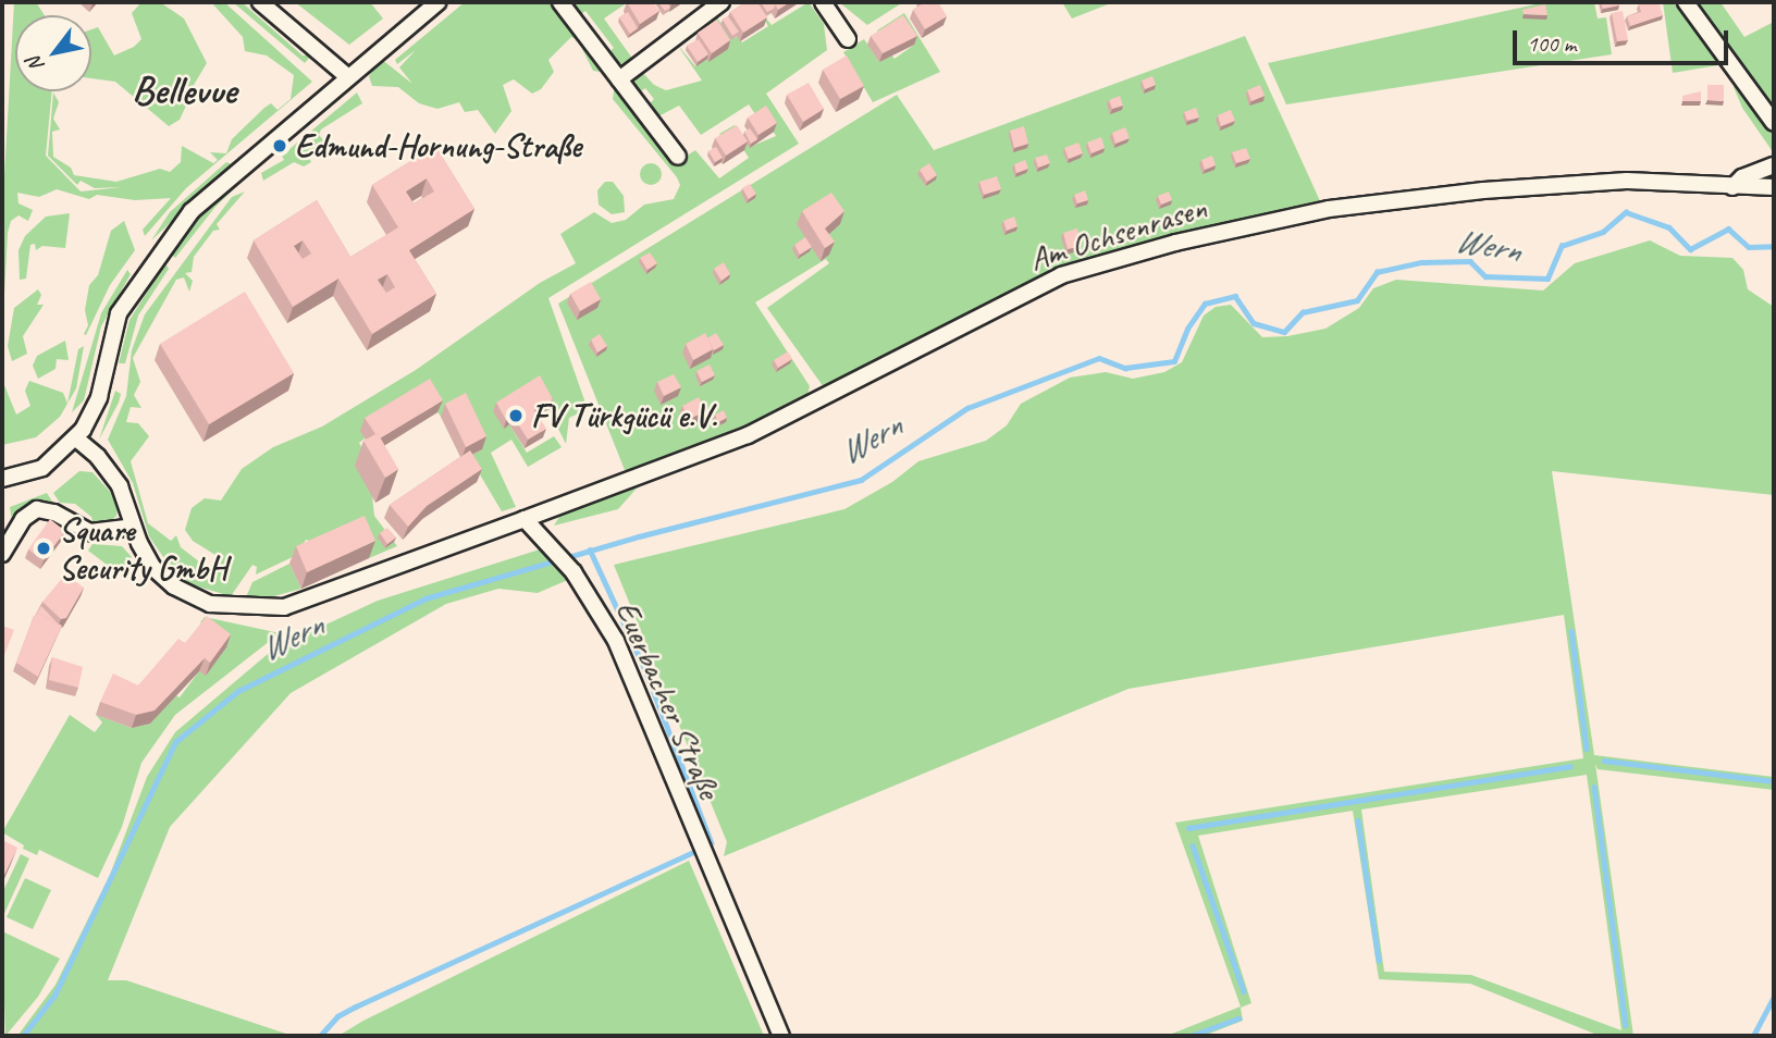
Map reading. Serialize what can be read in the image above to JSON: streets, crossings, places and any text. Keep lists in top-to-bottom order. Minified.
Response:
{"streets":{"street":["Am Ochsenrasen","Euerbacher Straße"]},"crossings":[["Am Ochsenrasen","Euerbacher Straße"]],"districts":["Bellevue"],"water":["Wern"],"places":["Edmund-Hornung-Straße","FV Türkgücü e.V.","Square Security GmbH"],"scale_bar":"100 m","north":"bottom left"}
